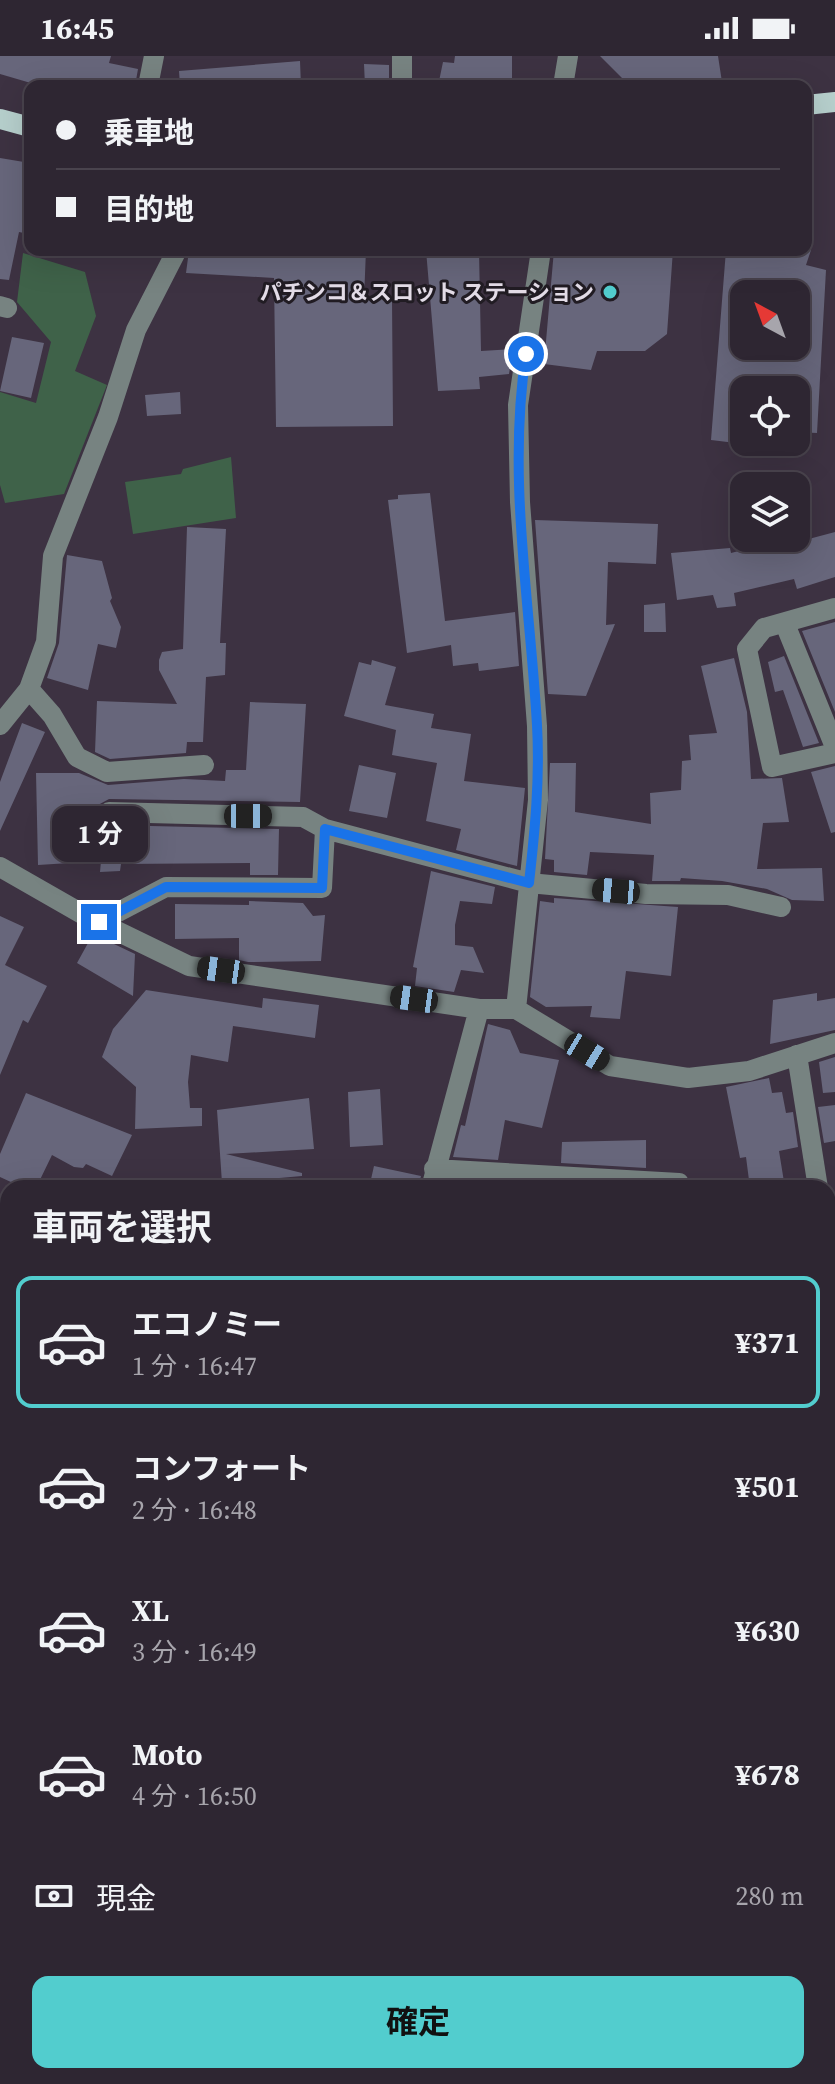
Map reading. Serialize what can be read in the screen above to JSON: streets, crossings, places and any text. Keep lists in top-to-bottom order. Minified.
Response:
{"places":["パチンコ＆スロット ステーション"],"north":"top left","page":{"status":"16:45","banner":["乗車地","目的地"],"bubble":"1 分","heading":"車両を選択","list":[{"name":"エコノミー","note":"1 分 · 16:47","value":"¥371"},{"name":"コンフォート","note":"2 分 · 16:48","value":"¥501"},{"name":"XL","note":"3 分 · 16:49","value":"¥630"},{"name":"Moto","note":"4 分 · 16:50","value":"¥678"}],"pay":["現金","280 m"],"buttons":"確定"}}
